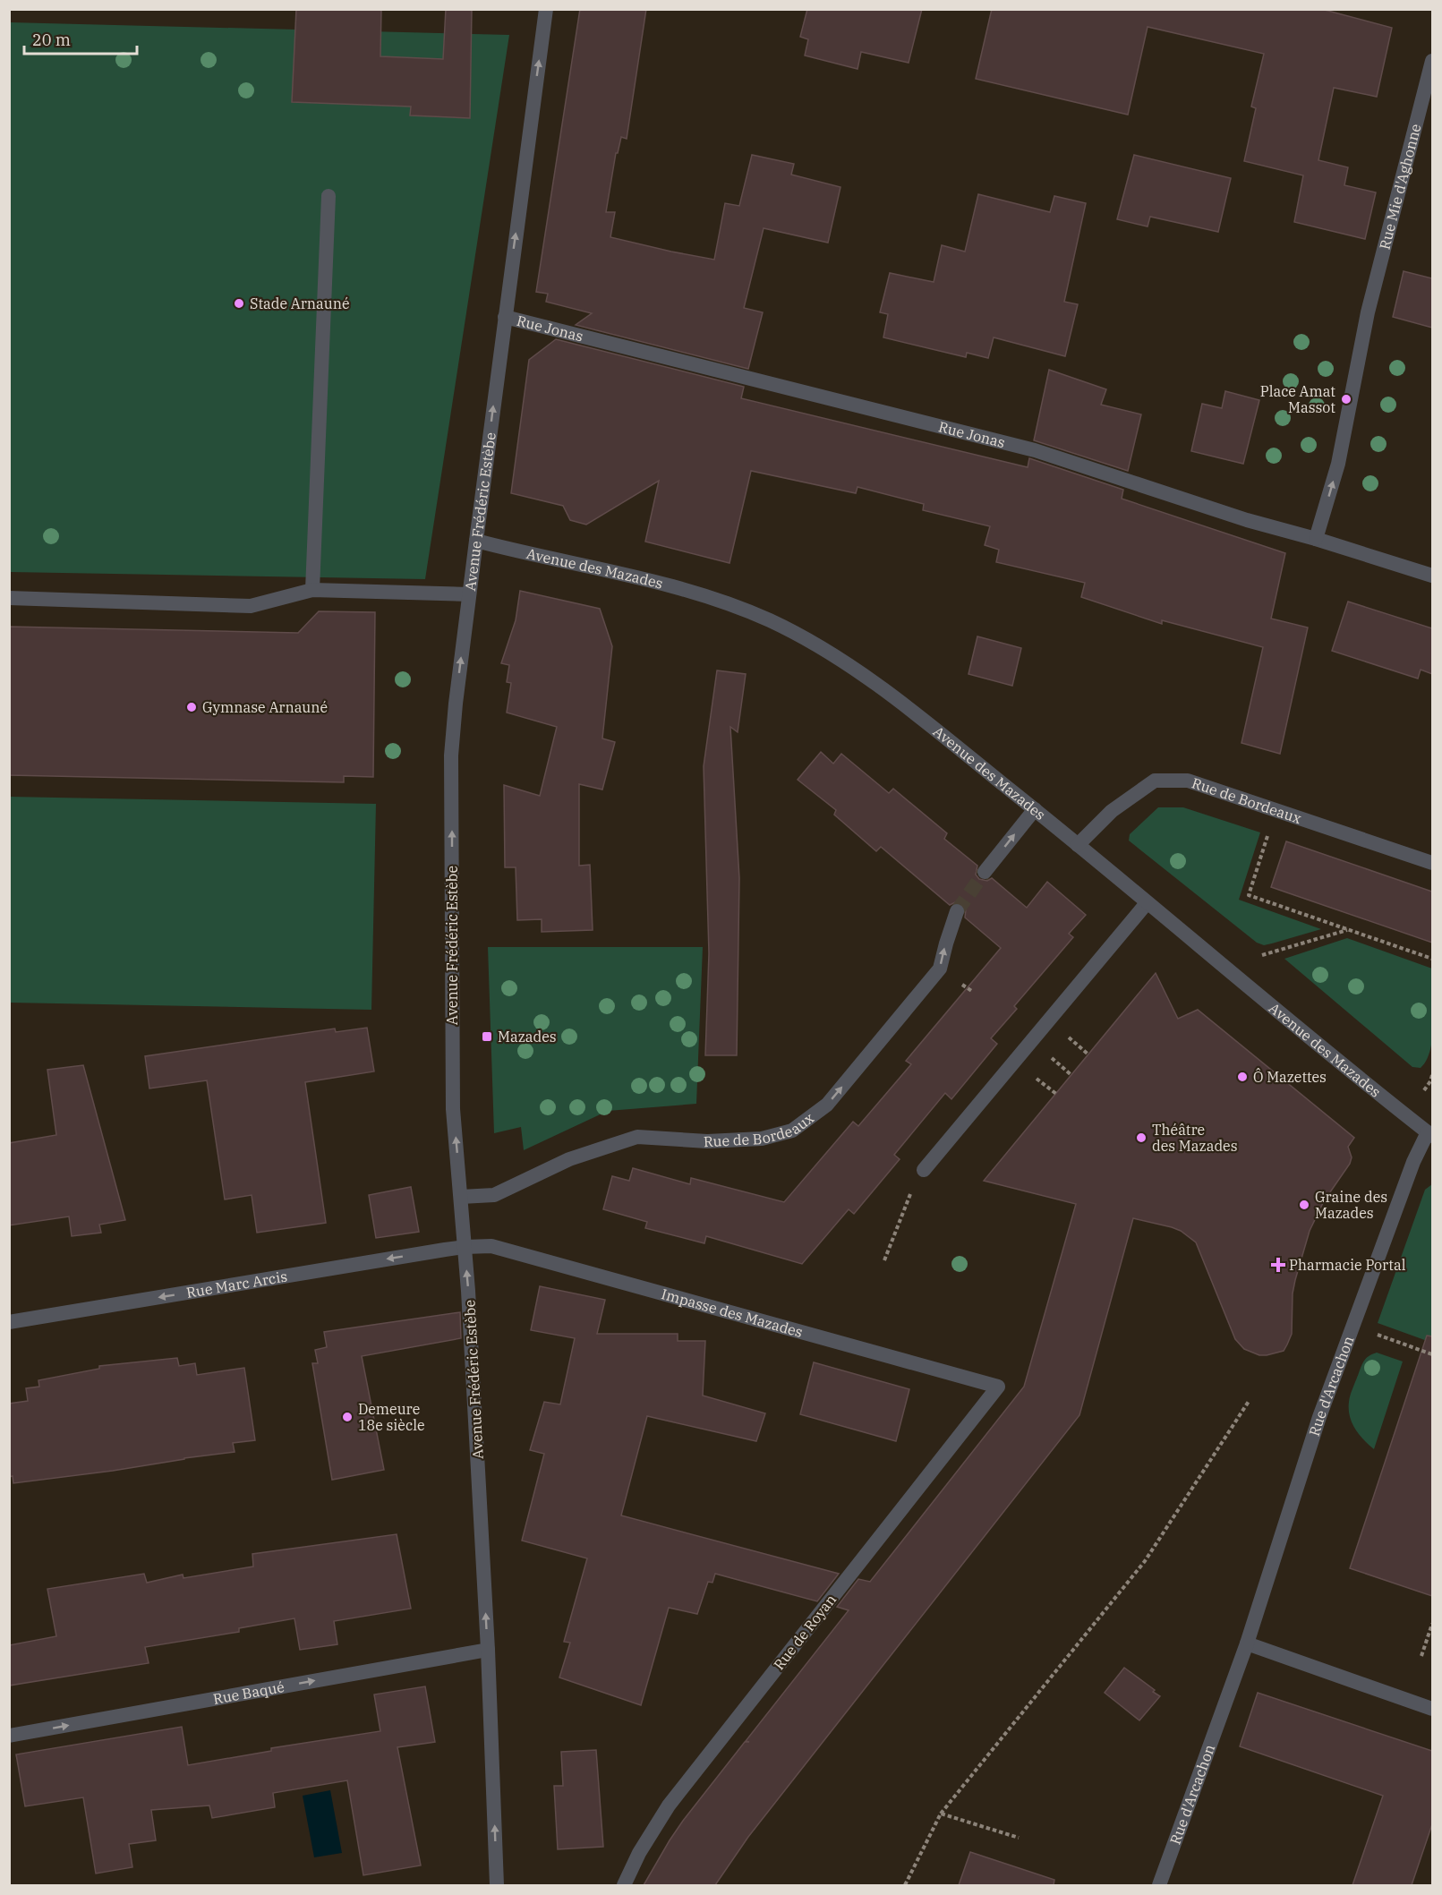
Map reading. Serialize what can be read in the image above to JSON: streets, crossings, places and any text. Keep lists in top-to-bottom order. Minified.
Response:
{"streets":{"street":["Rue Mie d'Aghonne","Rue Jonas","Avenue Frédéric Estèbe","Avenue des Mazades","Rue de Bordeaux","Rue Marc Arcis","Impasse des Mazades","Rue d'Arcachon","Rue de Royan","Rue Baqué"]},"crossings":[["Rue Mie d'Aghonne","Rue Jonas"],["Rue Jonas","Avenue Frédéric Estèbe"],["Avenue Frédéric Estèbe","Avenue des Mazades"],["Avenue Frédéric Estèbe","Rue de Bordeaux"],["Avenue Frédéric Estèbe","Rue Marc Arcis"],["Avenue Frédéric Estèbe","Impasse des Mazades"],["Avenue Frédéric Estèbe","Rue Baqué"],["Avenue des Mazades","Rue de Bordeaux"],["Avenue des Mazades","Rue d'Arcachon"],["Rue Marc Arcis","Impasse des Mazades"],["Impasse des Mazades","Rue de Royan"]],"one_way":["Rue Mie d'Aghonne","Avenue Frédéric Estèbe","Rue Marc Arcis","Rue Baqué"],"places":{"other":["Stade Arnauné","Place Amat Massot","Gymnase Arnauné","Ô Mazettes","Théâtre des Mazades","Graine des Mazades","Demeure 18e siècle"],"transit":["Mazades"],"health":["Pharmacie Portal"]},"scale_bar":"20 m"}
